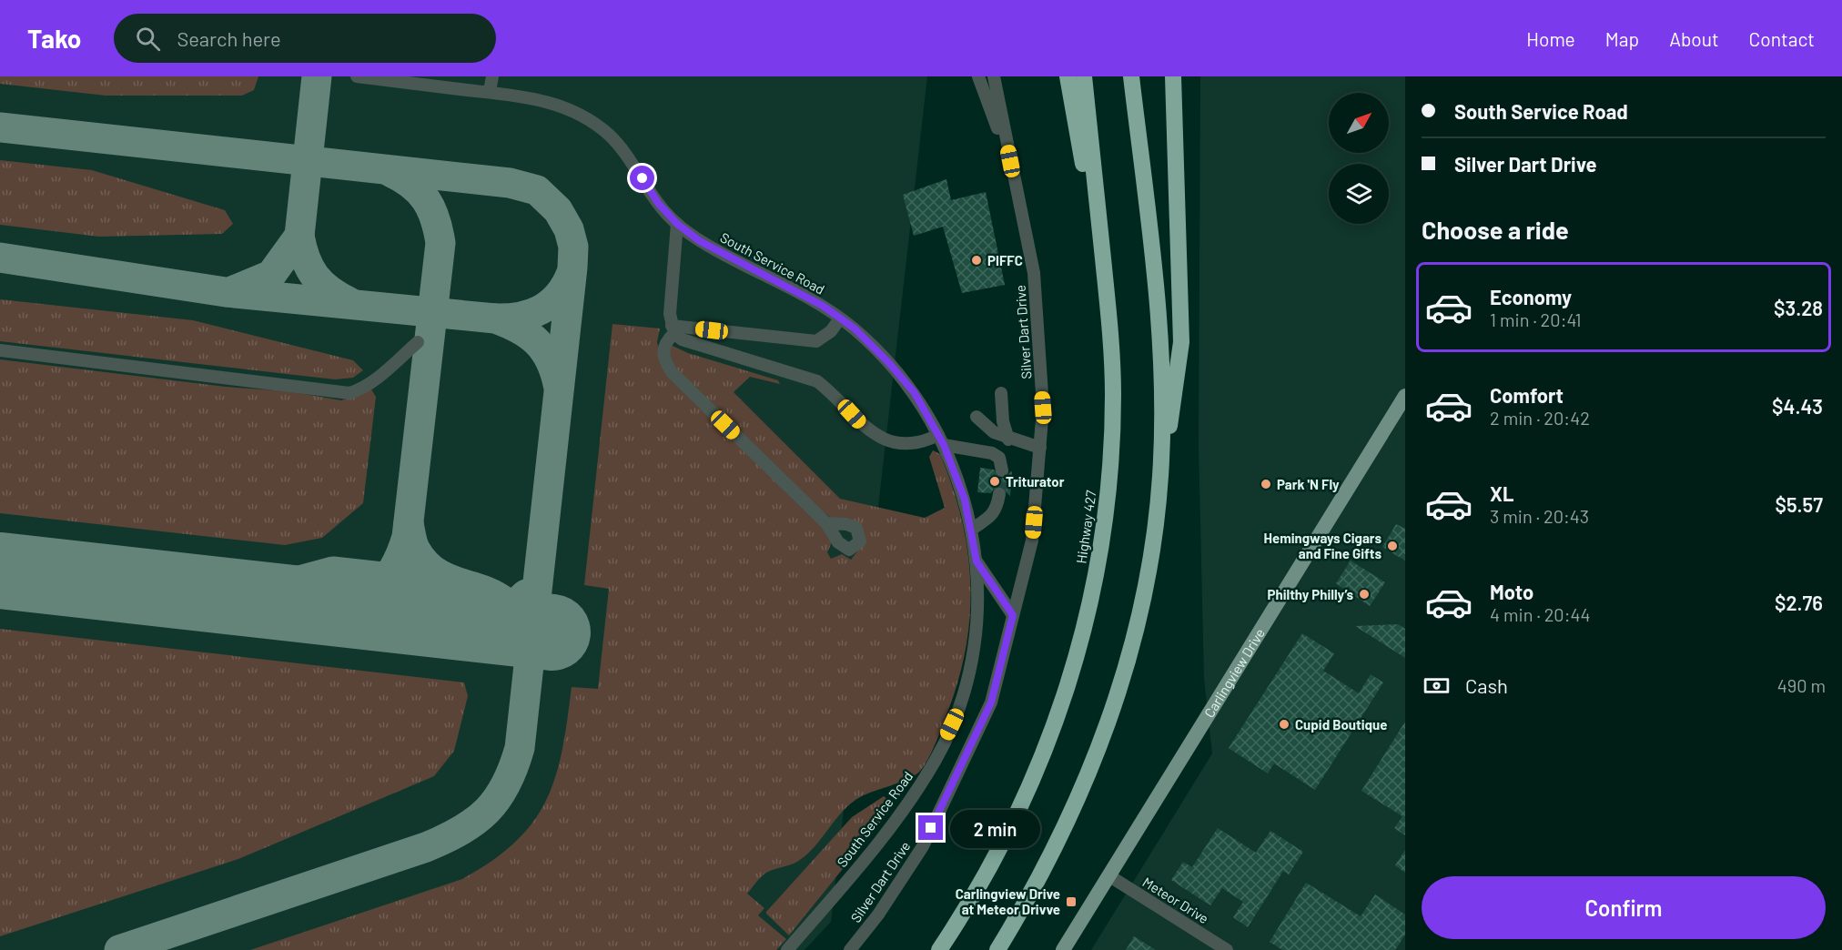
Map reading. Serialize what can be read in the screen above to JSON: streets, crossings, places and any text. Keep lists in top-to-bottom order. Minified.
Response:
{"streets":{"highway":["Highway 427"],"main road":["Carlingview Drive"],"street":["South Service Road","Silver Dart Drive","Meteor Drive"]},"crossings":[["South Service Road","Silver Dart Drive"],["Carlingview Drive","Meteor Drive"]],"places":{"other":["PIFFC","Triturator","Park 'N Fly","Hemingways Cigars and Fine Gifts","Philthy Philly’s","Cupid Boutique"],"transit":["Carlingview Drive at Meteor Drivve"]},"north":"top right","page":{"header":"Tako","search":"Search here","nav":["Home","Map","About","Contact"],"banner":["South Service Road","Silver Dart Drive"],"heading":"Choose a ride","list":[{"name":"Economy","note":"1 min · 20:41","value":"$3.28"},{"name":"Comfort","note":"2 min · 20:42","value":"$4.43"},{"name":"XL","note":"3 min · 20:43","value":"$5.57"},{"name":"Moto","note":"4 min · 20:44","value":"$2.76"}],"pay":["Cash","490 m"],"bubble":"2 min","buttons":"Confirm"}}
